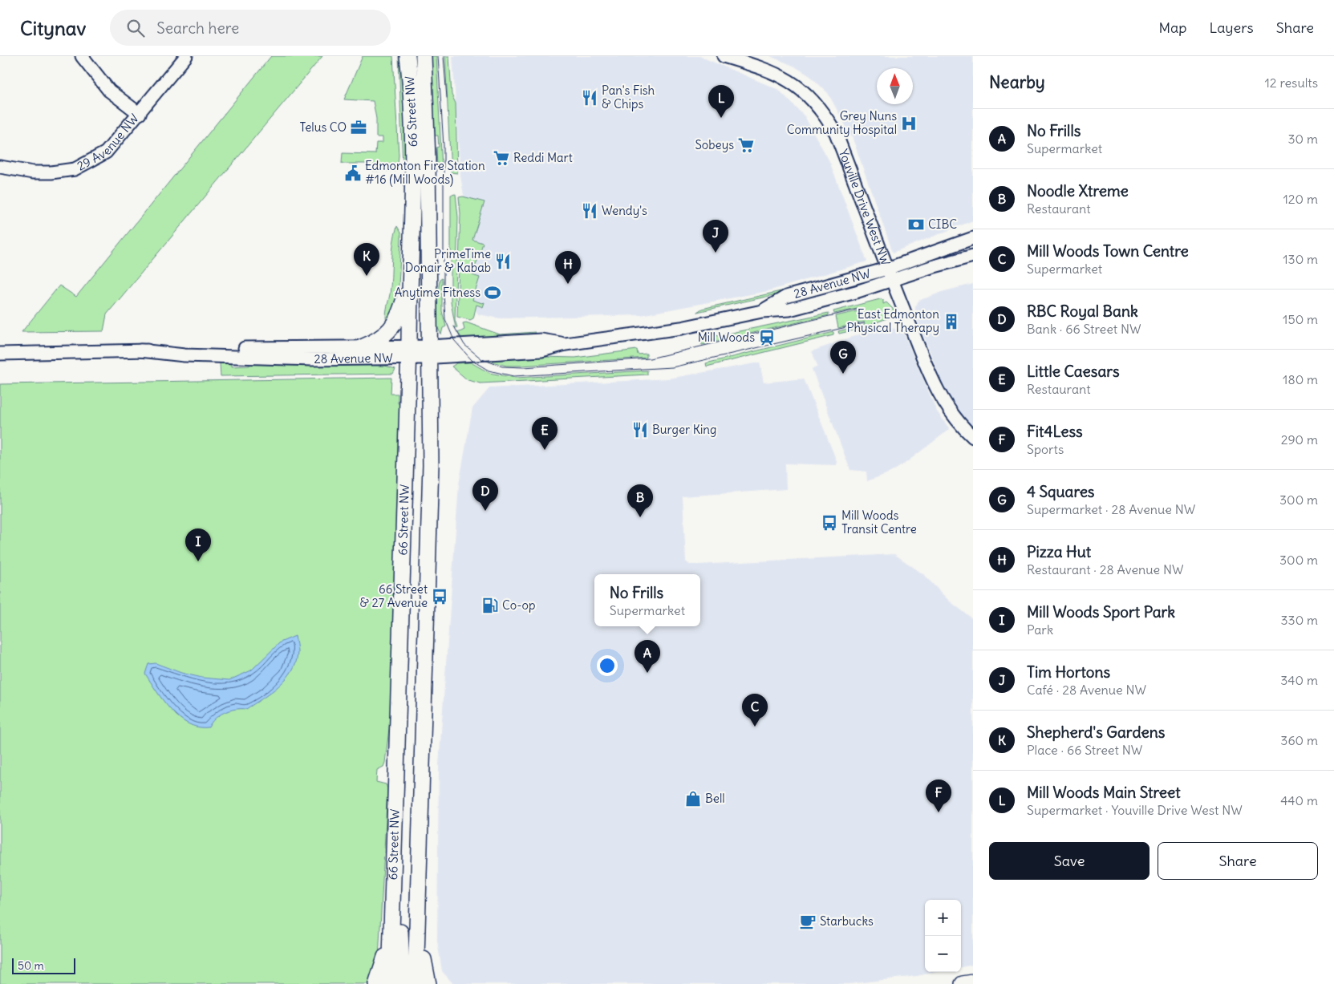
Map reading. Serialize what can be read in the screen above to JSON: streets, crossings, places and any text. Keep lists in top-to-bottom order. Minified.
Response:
{"streets":{"main road":["66 Street NW"],"street":["29 Avenue NW","Youville Drive West NW","28 Avenue NW"]},"crossings":[["66 Street NW","28 Avenue NW"],["Youville Drive West NW","28 Avenue NW"]],"places":{"restaurant":["Pan's Fish & Chips","Wendy's","PrimeTime Donair & Kabab","Burger King"],"hospital":["Grey Nuns Community Hospital"],"office":["Telus CO"],"supermarket":["Sobeys","Reddi Mart"],"public building":["Edmonton Fire Station #16 (Mill Woods)"],"bank":["CIBC"],"sports":["Anytime Fitness"],"building":["East Edmonton Physical Therapy"],"station":["Mill Woods"],"bus stop":["Mill Woods Transit Centre","66 Street & 27 Avenue"],"fuel station":["Co-op"],"shop":["Bell"],"cafe":["Starbucks"]},"scale_bar":"50 m","north":"top","page":{"header":"Citynav","search":"Search here","nav":["Map","Layers","Share"],"heading":["Nearby","12 results"],"pins":["L","J","K","H","G","E","D","B","I","A","C","F"],"list":[{"mark":"A","name":"No Frills","note":"Supermarket","value":"30 m"},{"mark":"B","name":"Noodle Xtreme","note":"Restaurant","value":"120 m"},{"mark":"C","name":"Mill Woods Town Centre","note":"Supermarket","value":"130 m"},{"mark":"D","name":"RBC Royal Bank","note":"Bank · 66 Street NW","value":"150 m"},{"mark":"E","name":"Little Caesars","note":"Restaurant","value":"180 m"},{"mark":"F","name":"Fit4Less","note":"Sports","value":"290 m"},{"mark":"G","name":"4 Squares","note":"Supermarket · 28 Avenue NW","value":"300 m"},{"mark":"H","name":"Pizza Hut","note":"Restaurant · 28 Avenue NW","value":"300 m"},{"mark":"I","name":"Mill Woods Sport Park","note":"Park","value":"330 m"},{"mark":"J","name":"Tim Hortons","note":"Café · 28 Avenue NW","value":"340 m"},{"mark":"K","name":"Shepherd's Gardens","note":"Place · 66 Street NW","value":"360 m"},{"mark":"L","name":"Mill Woods Main Street","note":"Supermarket · Youville Drive West NW","value":"440 m"}],"popup":["No Frills","Supermarket"],"buttons":["Save","Share"],"map_buttons":["+","−"],"scale":"50 m"}}
